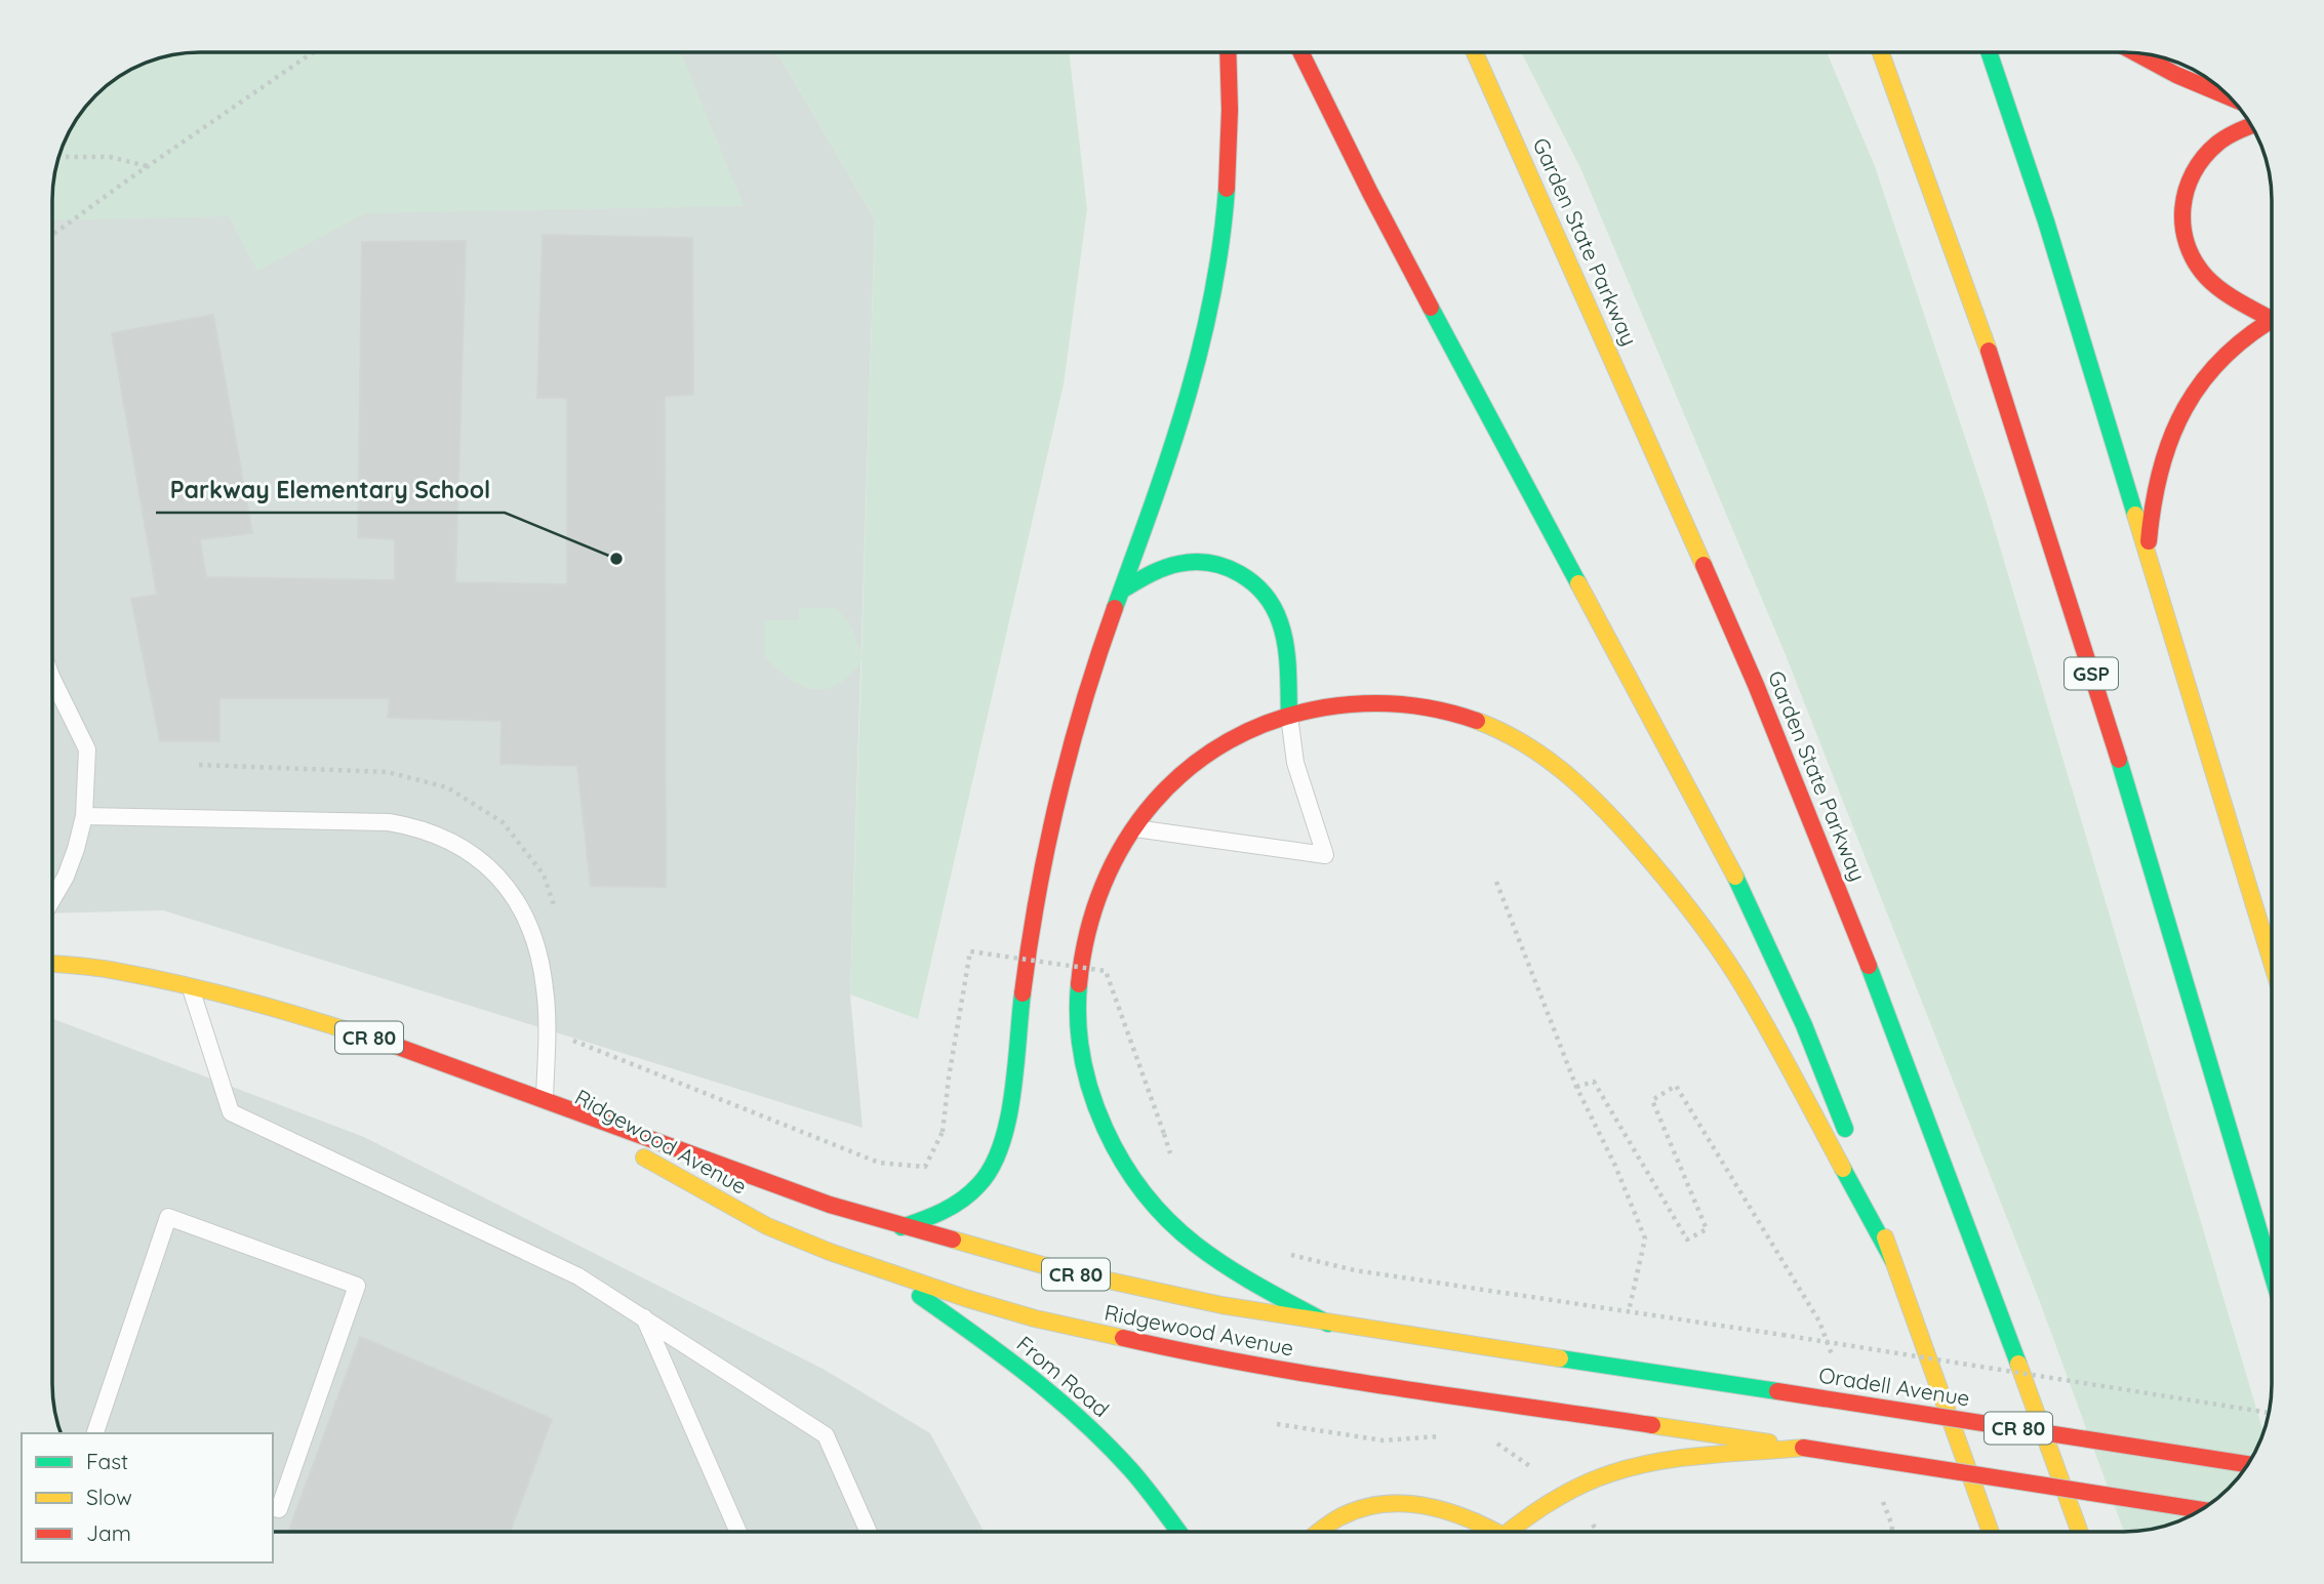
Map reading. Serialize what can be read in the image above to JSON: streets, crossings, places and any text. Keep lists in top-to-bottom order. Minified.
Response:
{"streets":{"main road":["Garden State Parkway","GSP","CR 80","Ridgewood Avenue","From Road","Oradell Avenue"]},"crossings":[["CR 80","Ridgewood Avenue"],["Ridgewood Avenue","From Road"],["Ridgewood Avenue","Oradell Avenue"]],"places":["Parkway Elementary School"],"legend":["Fast","Slow","Jam"]}
